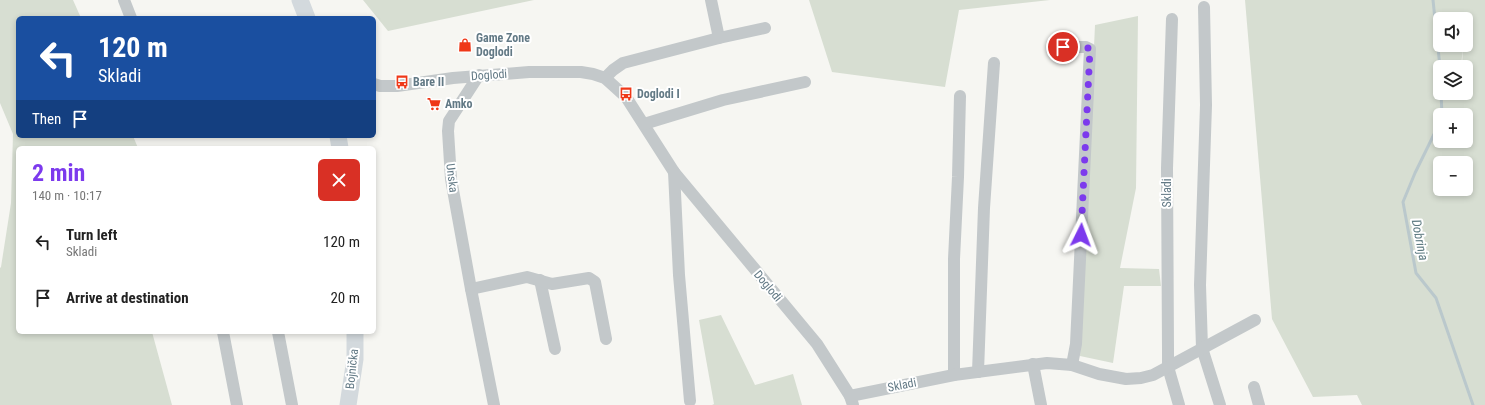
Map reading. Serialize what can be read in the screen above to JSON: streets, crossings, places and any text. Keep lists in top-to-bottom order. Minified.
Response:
{"streets":{"main road":["Bojnička"],"street":["Doglodi","Unska","Skladi"]},"crossings":[["Doglodi","Unska"],["Doglodi","Skladi"]],"water":["Dobrinja"],"places":{"shop":["Game Zone Doglodi"],"bus stop":["Bare II","Doglodi I"],"supermarket":["Amko"]},"page":{"map_buttons":["+","−"],"turn":["120 m","Skladi"],"then":"Then","heading":["2 min","140 m · 10:17"],"list":[{"name":"Turn left","note":"Skladi","value":"120 m"},{"name":"Arrive at destination","value":"20 m"}]}}
